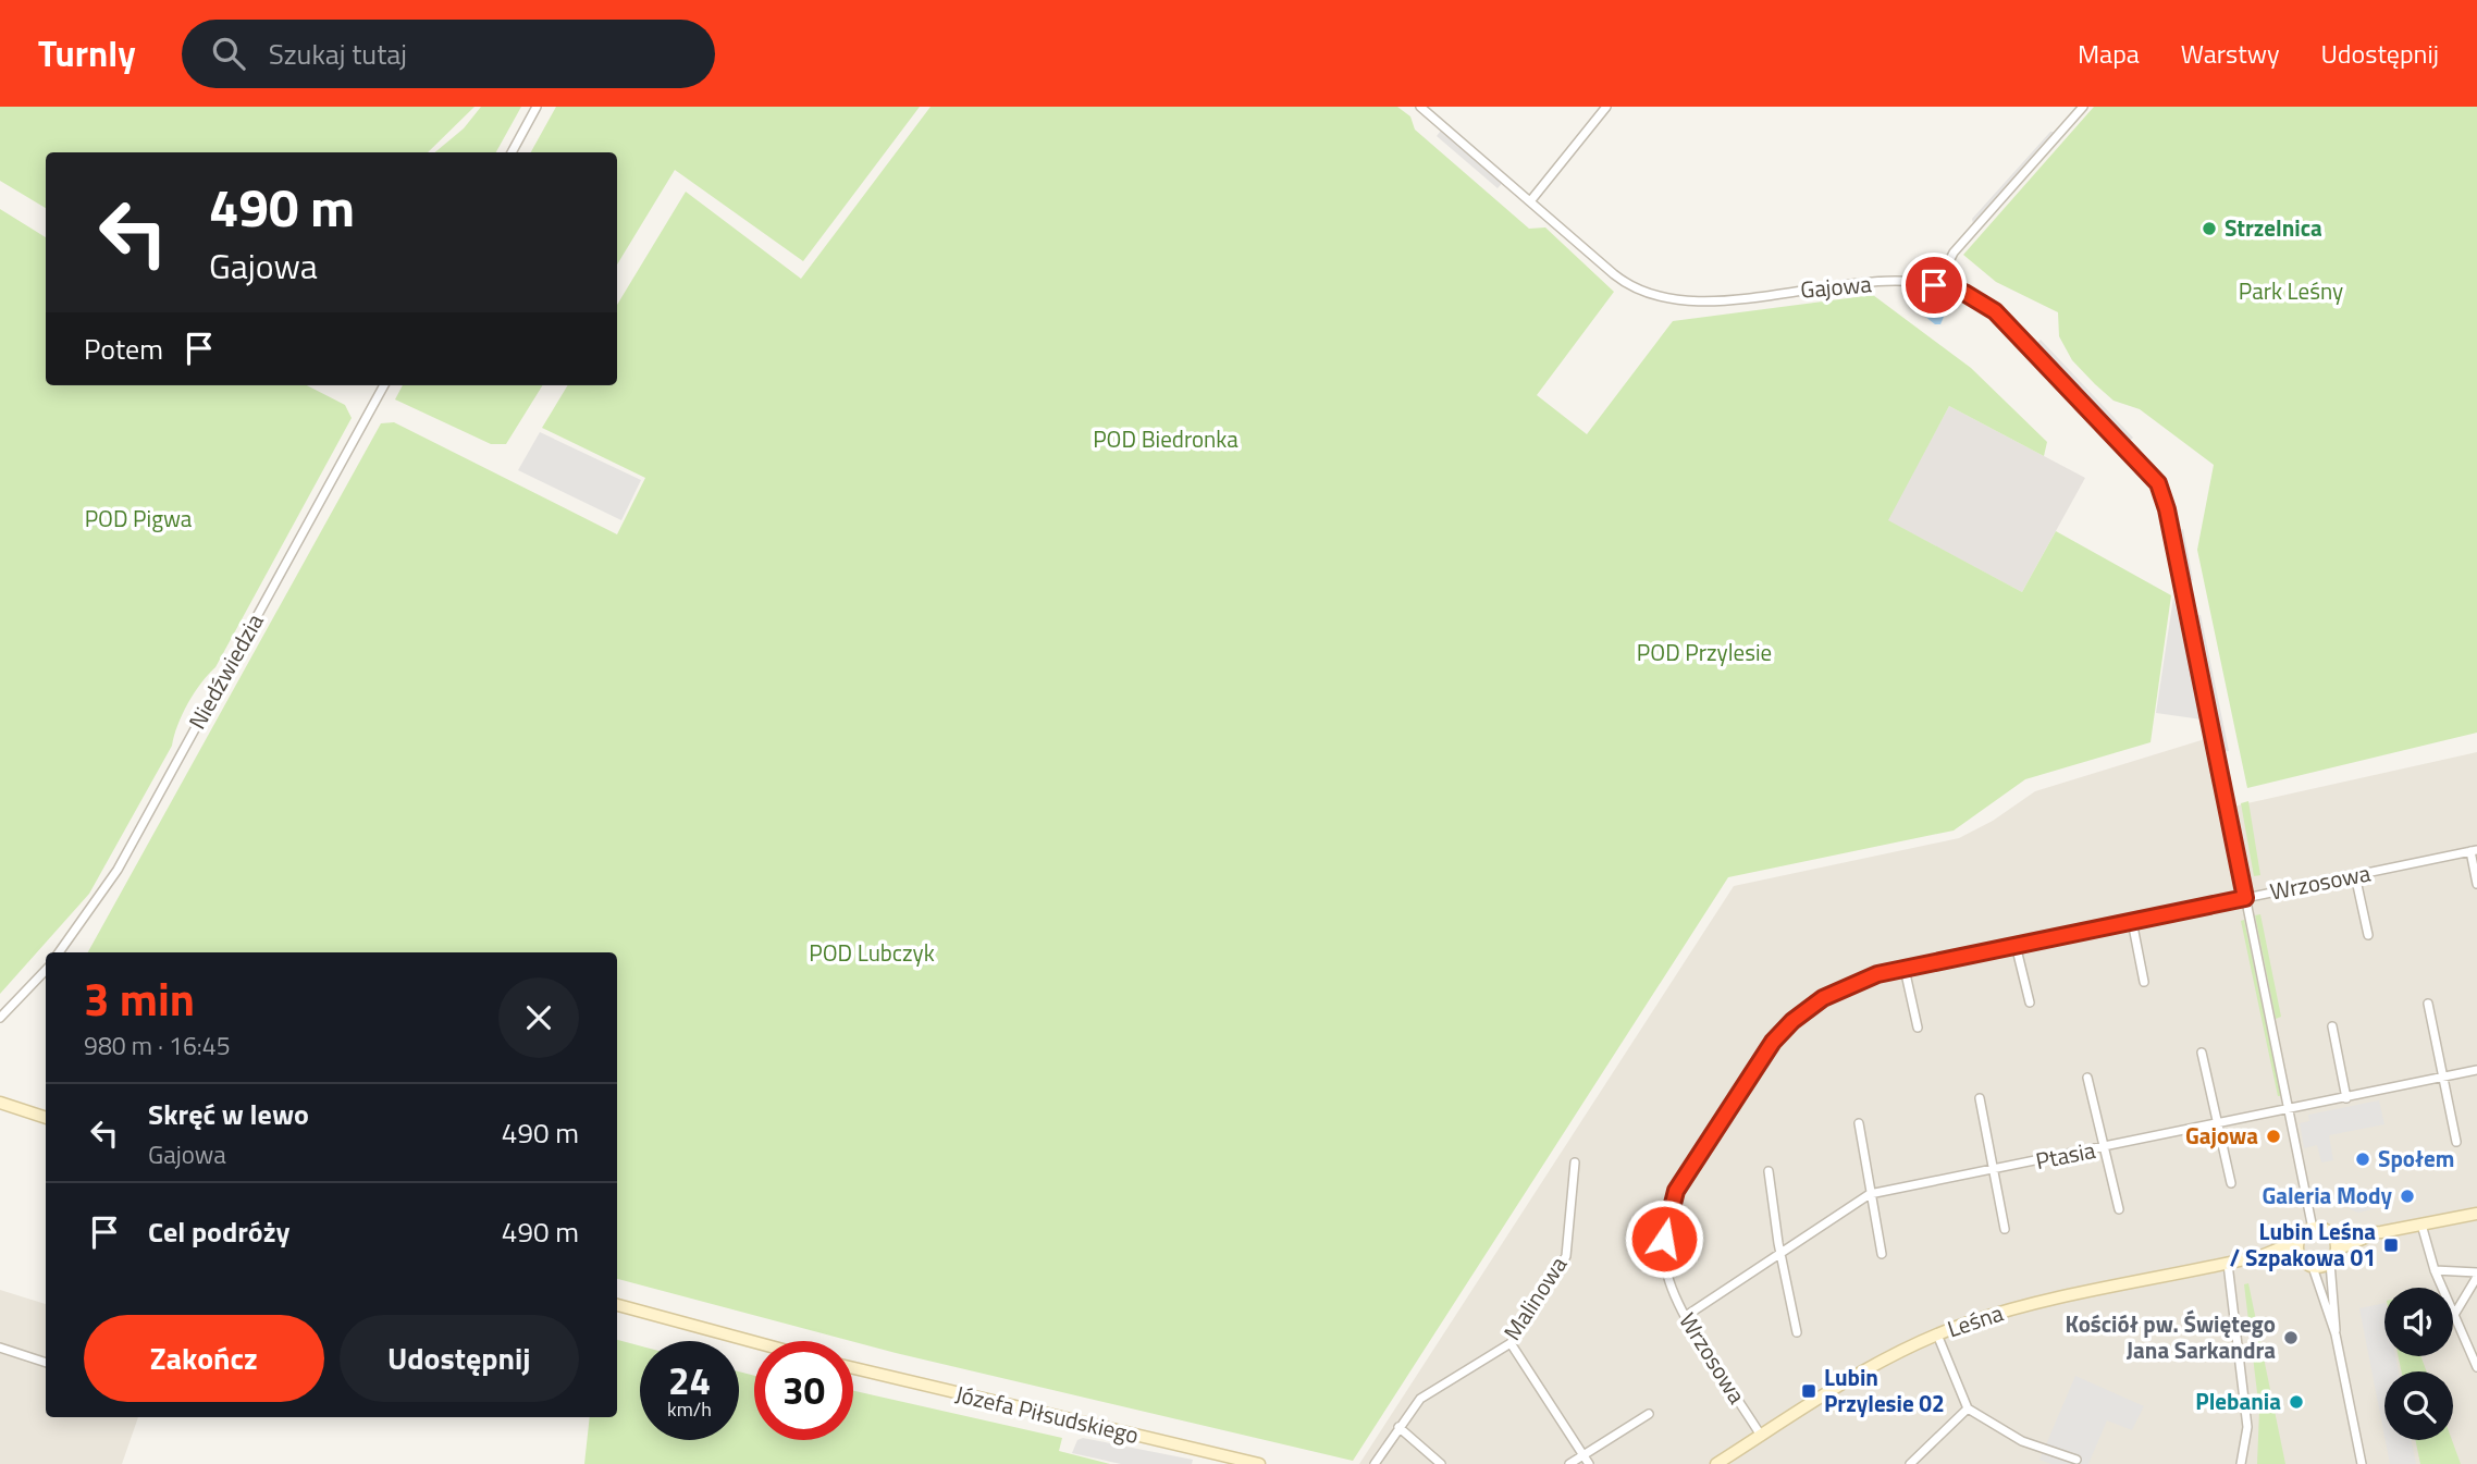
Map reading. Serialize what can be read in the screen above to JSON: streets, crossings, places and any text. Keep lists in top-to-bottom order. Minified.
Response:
{"streets":{"street":["Gajowa","Niedźwiedzia","Wrzosowa","Ptasia","Malinowa","Leśna","Józefa Piłsudskiego"]},"crossings":[["Gajowa","Wrzosowa"],["Gajowa","Ptasia"],["Gajowa","Leśna"],["Wrzosowa","Ptasia"],["Wrzosowa","Leśna"]],"parks":["Park Leśny","POD Biedronka","POD Pigwa","POD Przylesie","POD Lubczyk"],"places":{"other":["Strzelnica","Gajowa","Społem","Galeria Mody","Kościół pw. Świętego Jana Sarkandra","Plebania"],"transit":["Lubin Leśna / Szpakowa 01","Lubin Przylesie 02"]},"page":{"header":"Turnly","search":"Szukaj tutaj","nav":["Mapa","Warstwy","Udostępnij"],"turn":["490 m","Gajowa"],"then":"Potem","heading":["3 min","980 m · 16:45"],"list":[{"name":"Skręć w lewo","note":"Gajowa","value":"490 m"},{"name":"Cel podróży","value":"490 m"}],"buttons":["Zakończ","Udostępnij"],"speed":"24 km/h","limit":"30"}}
